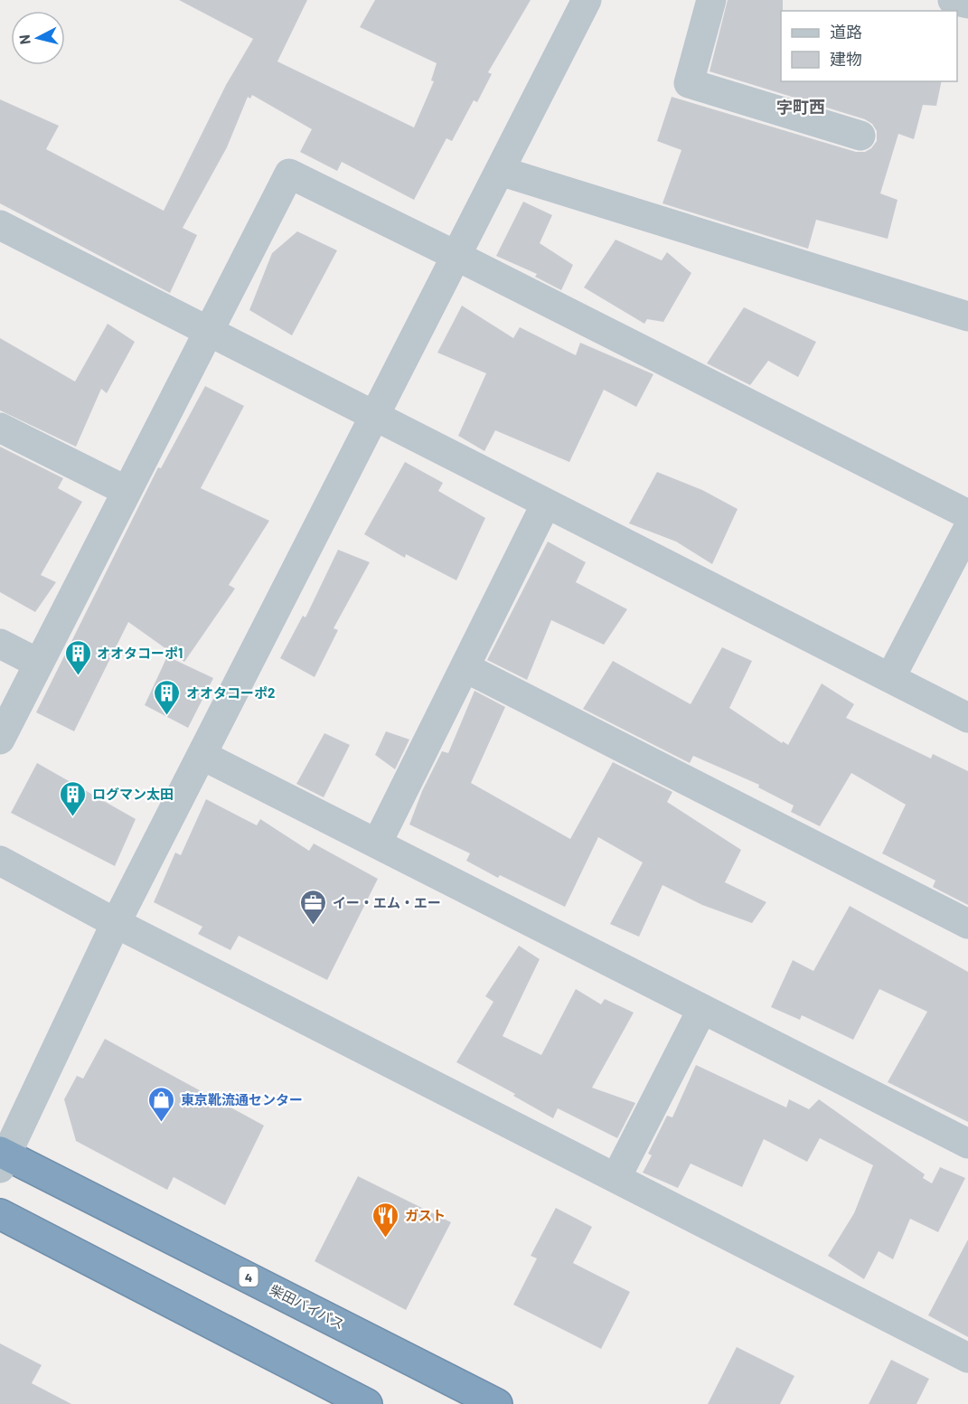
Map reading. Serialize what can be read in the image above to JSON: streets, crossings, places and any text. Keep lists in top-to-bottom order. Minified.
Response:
{"streets":{"highway":["4","柴田バイパス"]},"districts":["字町西"],"places":{"building":["オオタコーポ1","オオタコーポ2","ログマン太田"],"office":["イー・エム・エー"],"shop":["東京靴流通センター"],"restaurant":["ガスト"]},"legend":["道路","建物"],"north":"left"}
